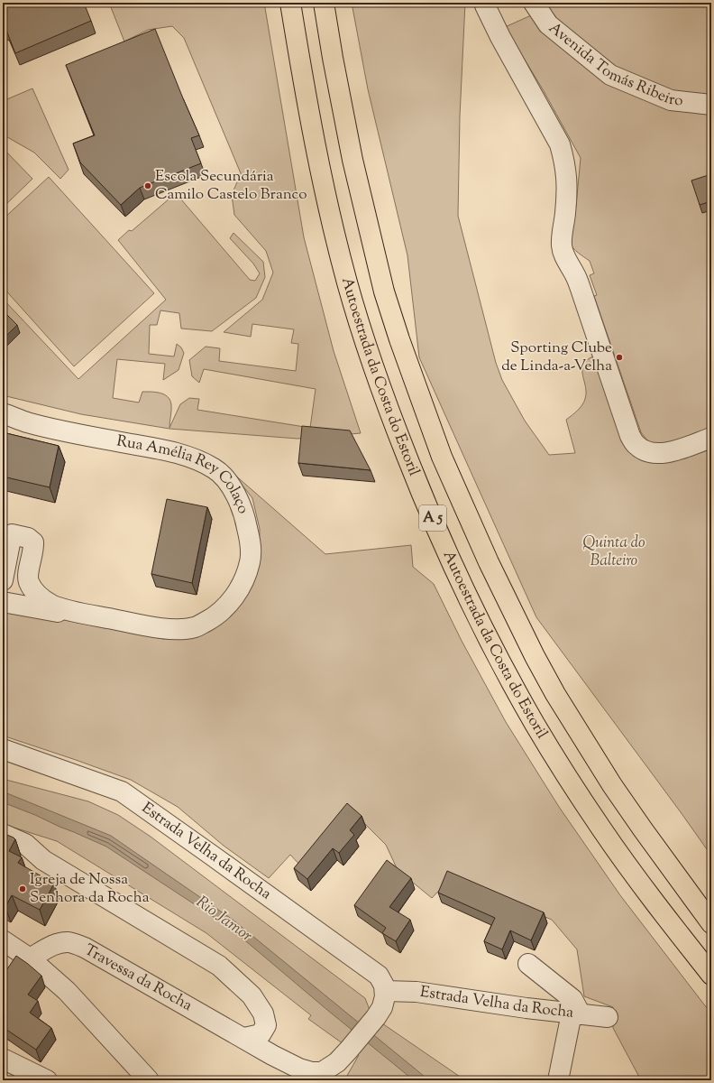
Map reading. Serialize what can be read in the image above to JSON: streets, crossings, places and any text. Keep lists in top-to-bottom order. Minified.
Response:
{"streets":{"highway":["Autoestrada da Costa do Estoril","A 5"],"street":["Avenida Tomás Ribeiro","Rua Amélia Rey Colaço","Estrada Velha da Rocha","Travessa da Rocha"]},"water":["Rio Jamor"],"parks":["Quinta do Balteiro"],"places":["Escola Secundária Camilo Castelo Branco","Sporting Clube de Linda-a-Velha","Igreja de Nossa Senhora da Rocha"]}
